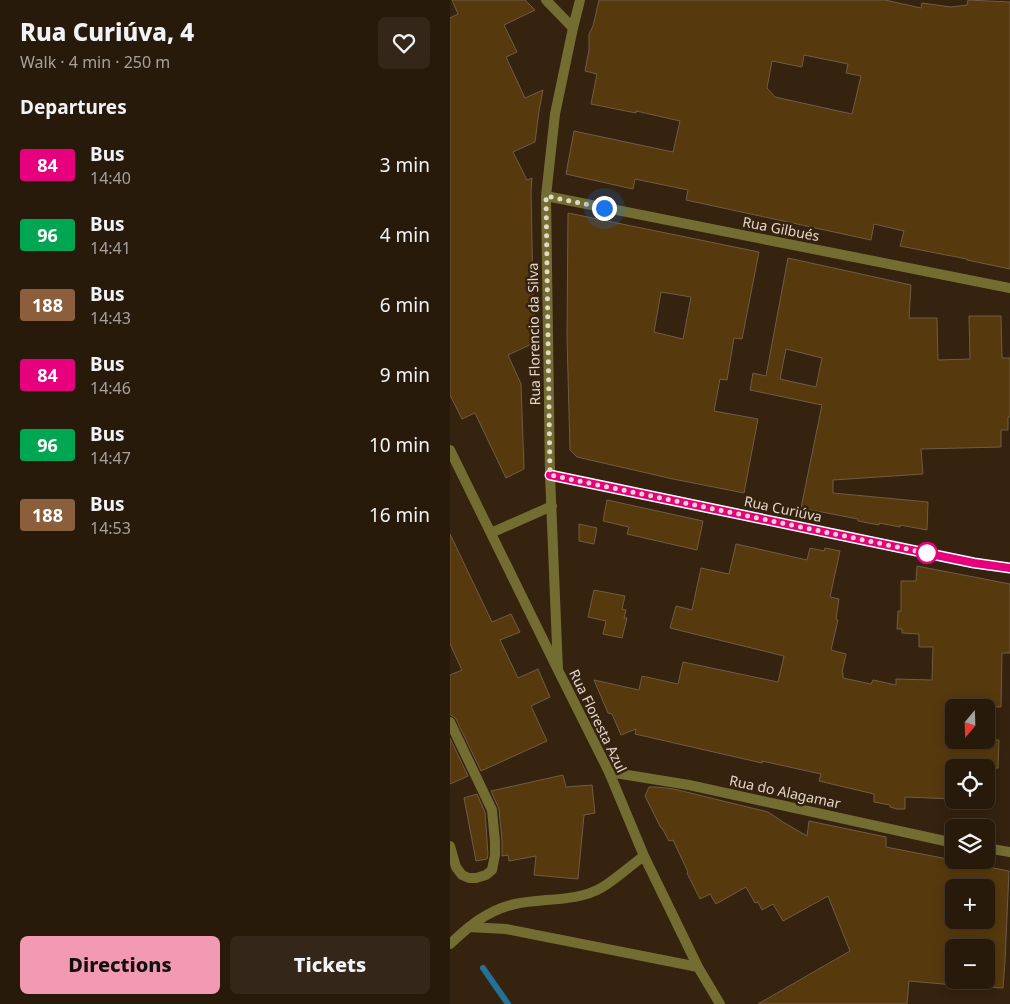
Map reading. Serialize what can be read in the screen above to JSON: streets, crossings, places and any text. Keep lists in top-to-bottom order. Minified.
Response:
{"streets":{"street":["Rua Gilbués","Rua Florencio da Silva","Rua Curiúva","Rua Floresta Azul","Rua do Alagamar"]},"crossings":[["Rua Gilbués","Rua Florencio da Silva"],["Rua Florencio da Silva","Rua Curiúva"],["Rua Florencio da Silva","Rua Floresta Azul"],["Rua Floresta Azul","Rua do Alagamar"]],"lines":["bus line 84"],"north":"bottom","page":{"heading":[["Rua Curiúva, 4","Walk · 4 min · 250 m"],"Departures"],"list":[{"mark":"84","name":"Bus","note":"14:40","value":"3 min"},{"mark":"96","name":"Bus","note":"14:41","value":"4 min"},{"mark":"188","name":"Bus","note":"14:43","value":"6 min"},{"mark":"84","name":"Bus","note":"14:46","value":"9 min"},{"mark":"96","name":"Bus","note":"14:47","value":"10 min"},{"mark":"188","name":"Bus","note":"14:53","value":"16 min"}],"map_buttons":["+","−"],"buttons":["Directions","Tickets"]}}
